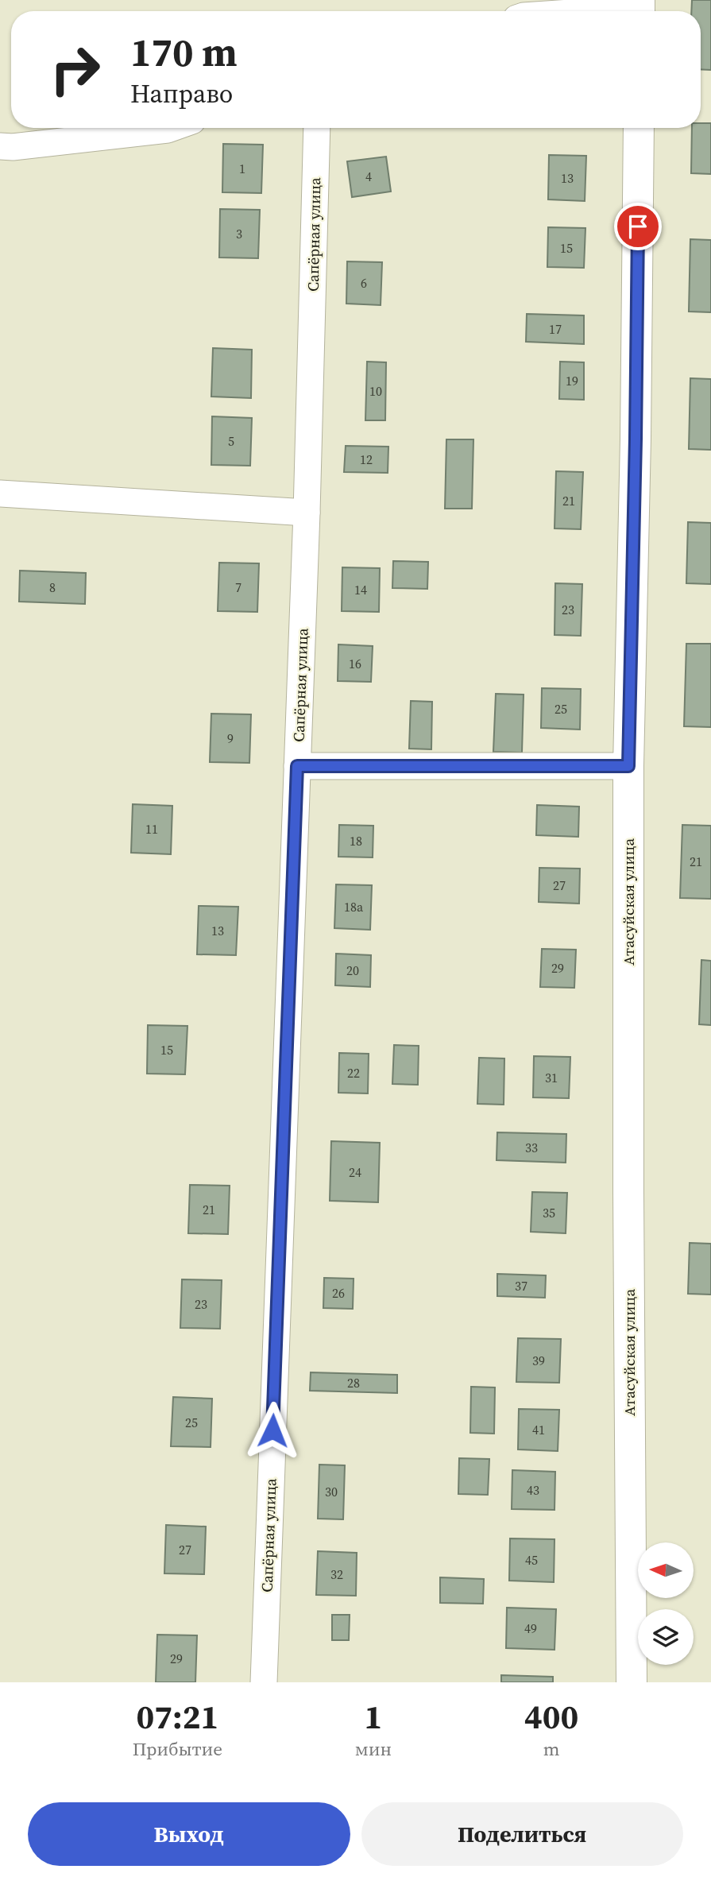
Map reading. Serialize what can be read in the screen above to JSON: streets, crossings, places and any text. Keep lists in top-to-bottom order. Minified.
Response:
{"streets":{"street":["Сапёрная улица","Атасуйская улица"]},"house_numbers":["1","4","13","3","15","6","17","19","10","5","12","21","8","7","14","23","16","25","9","11","18","21","27","18а","13","29","20","15","22","31","33","24","21","35","37","26","23","39","28","25","41","43","30","27","45","32","49","29"],"north":"left","page":{"turn":["170 m","Направо"],"eta":["07:21","Прибытие","1","мин","400","m"],"buttons":["Выход","Поделиться"]}}
